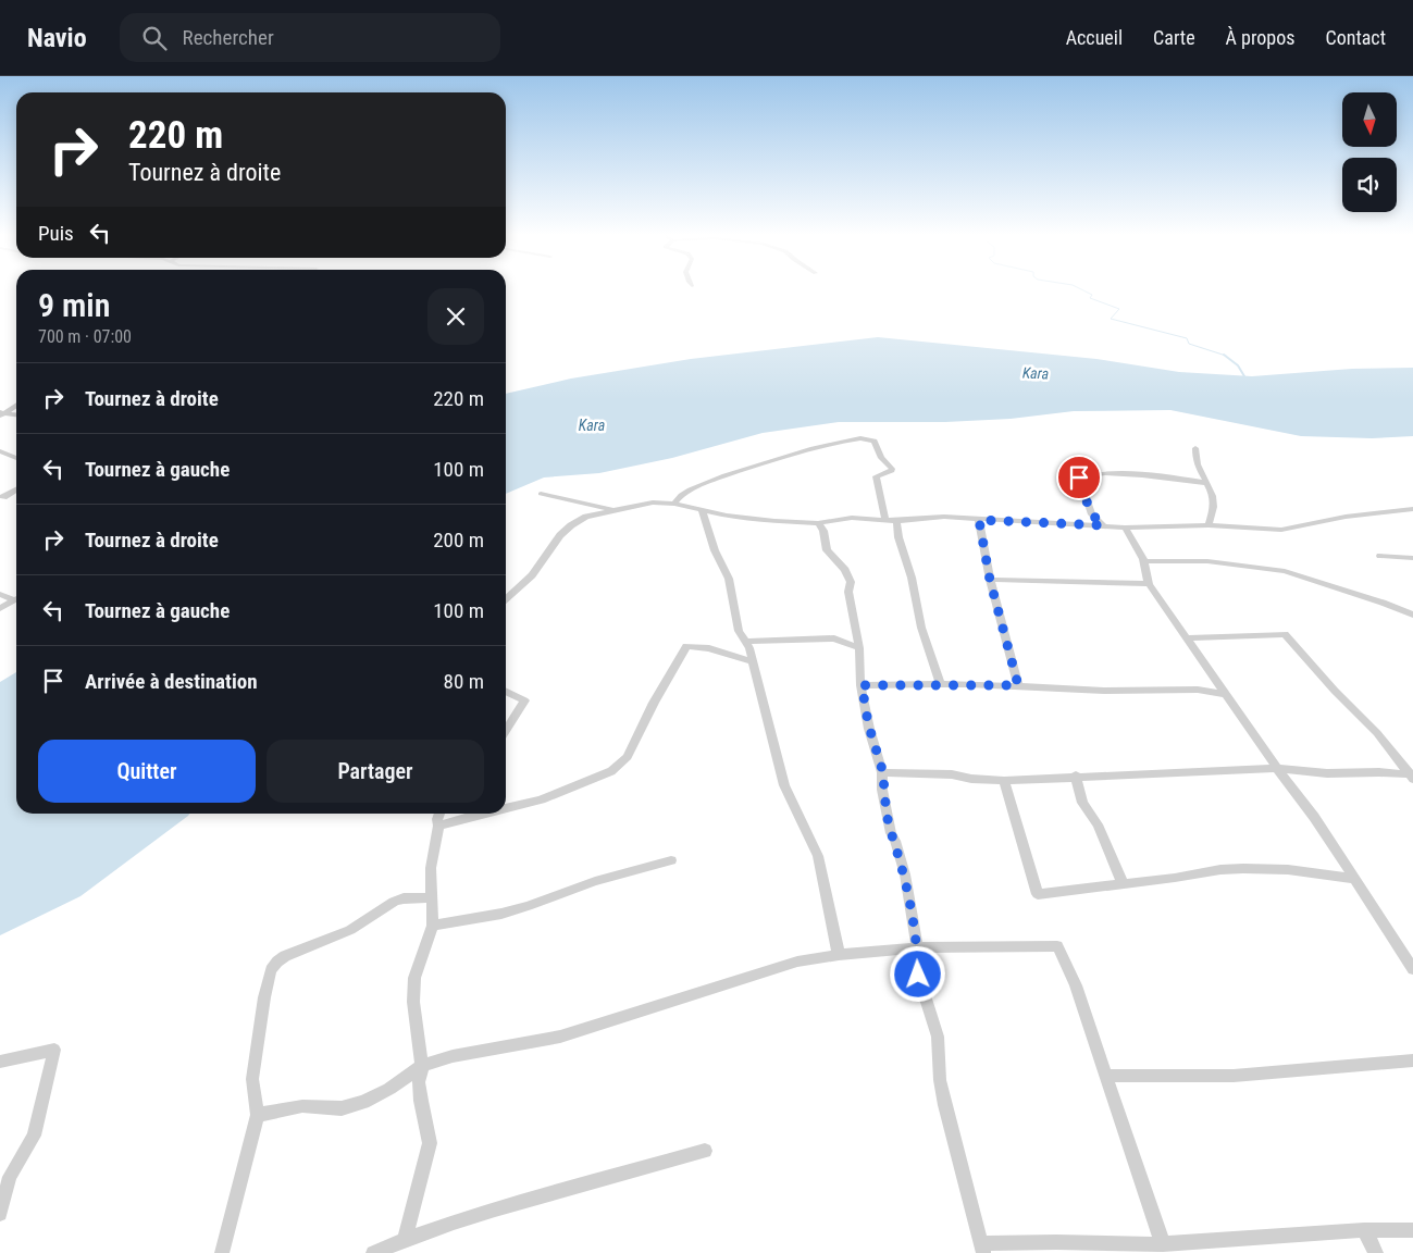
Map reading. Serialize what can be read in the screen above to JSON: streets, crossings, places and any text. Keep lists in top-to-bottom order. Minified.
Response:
{"water":["Kara"],"north":"bottom","page":{"header":"Navio","search":"Rechercher","nav":["Accueil","Carte","À propos","Contact"],"turn":["220 m","Tournez à droite"],"then":"Puis","heading":["9 min","700 m · 07:00"],"list":[{"name":"Tournez à droite","value":"220 m"},{"name":"Tournez à gauche","value":"100 m"},{"name":"Tournez à droite","value":"200 m"},{"name":"Tournez à gauche","value":"100 m"},{"name":"Arrivée à destination","value":"80 m"}],"buttons":["Quitter","Partager"]}}
